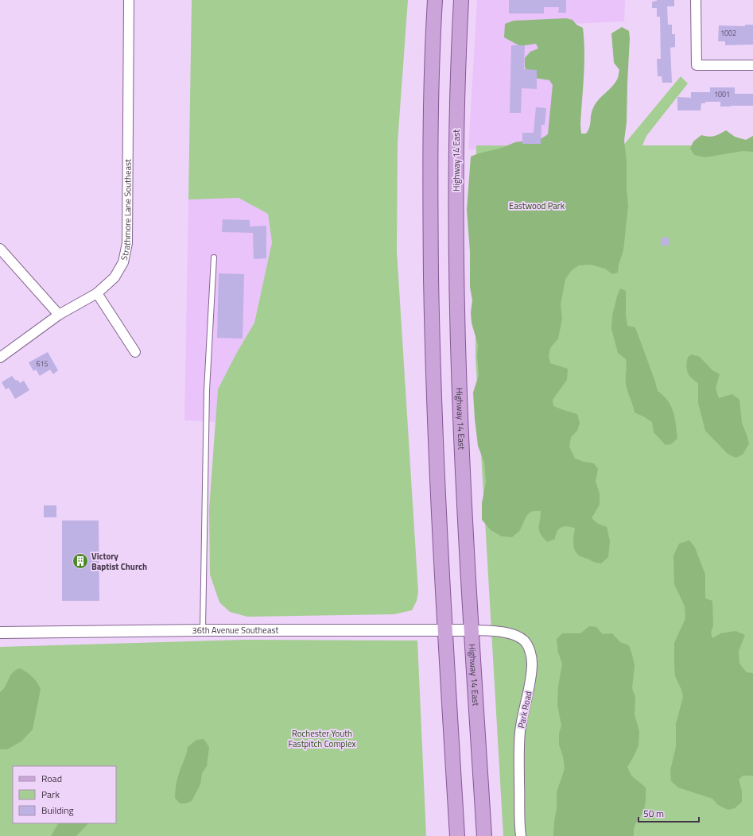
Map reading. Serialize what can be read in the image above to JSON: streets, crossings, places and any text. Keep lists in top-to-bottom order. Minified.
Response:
{"streets":{"main road":["Highway 14 East"],"street":["Strathmore Lane Southeast","36th Avenue Southeast","Park Road"]},"crossings":[["Highway 14 East","36th Avenue Southeast"],["Highway 14 East","Park Road"],["36th Avenue Southeast","Park Road"]],"parks":["Eastwood Park","Rochester Youth Fastpitch Complex"],"places":{"building":["Victory Baptist Church"]},"house_numbers":["1002","1001","615"],"legend":["Road","Park","Building"],"scale_bar":"50 m"}
